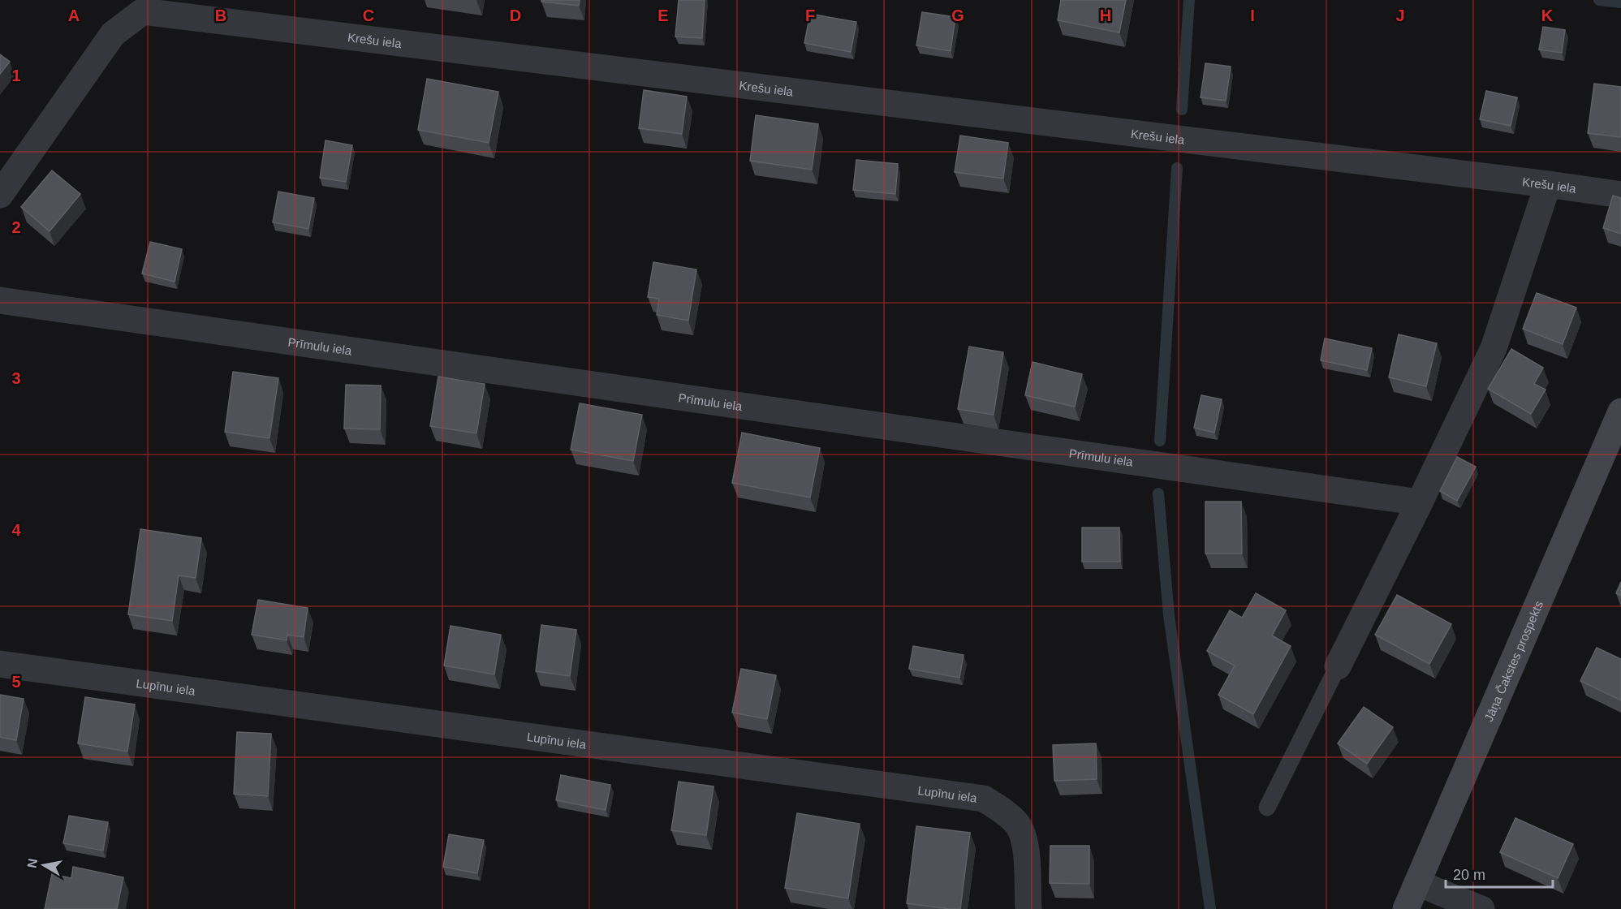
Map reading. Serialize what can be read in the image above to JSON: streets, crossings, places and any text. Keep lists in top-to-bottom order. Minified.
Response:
{"streets":{"street":["Krešu iela","Prīmulu iela","Jāņa Čakstes prospekts","Lupīnu iela"]},"scale_bar":"20 m","north":"left","grid":{"columns":["A","B","C","D","E","F","G","H","I","J","K"],"rows":["1","2","3","4","5"]}}
